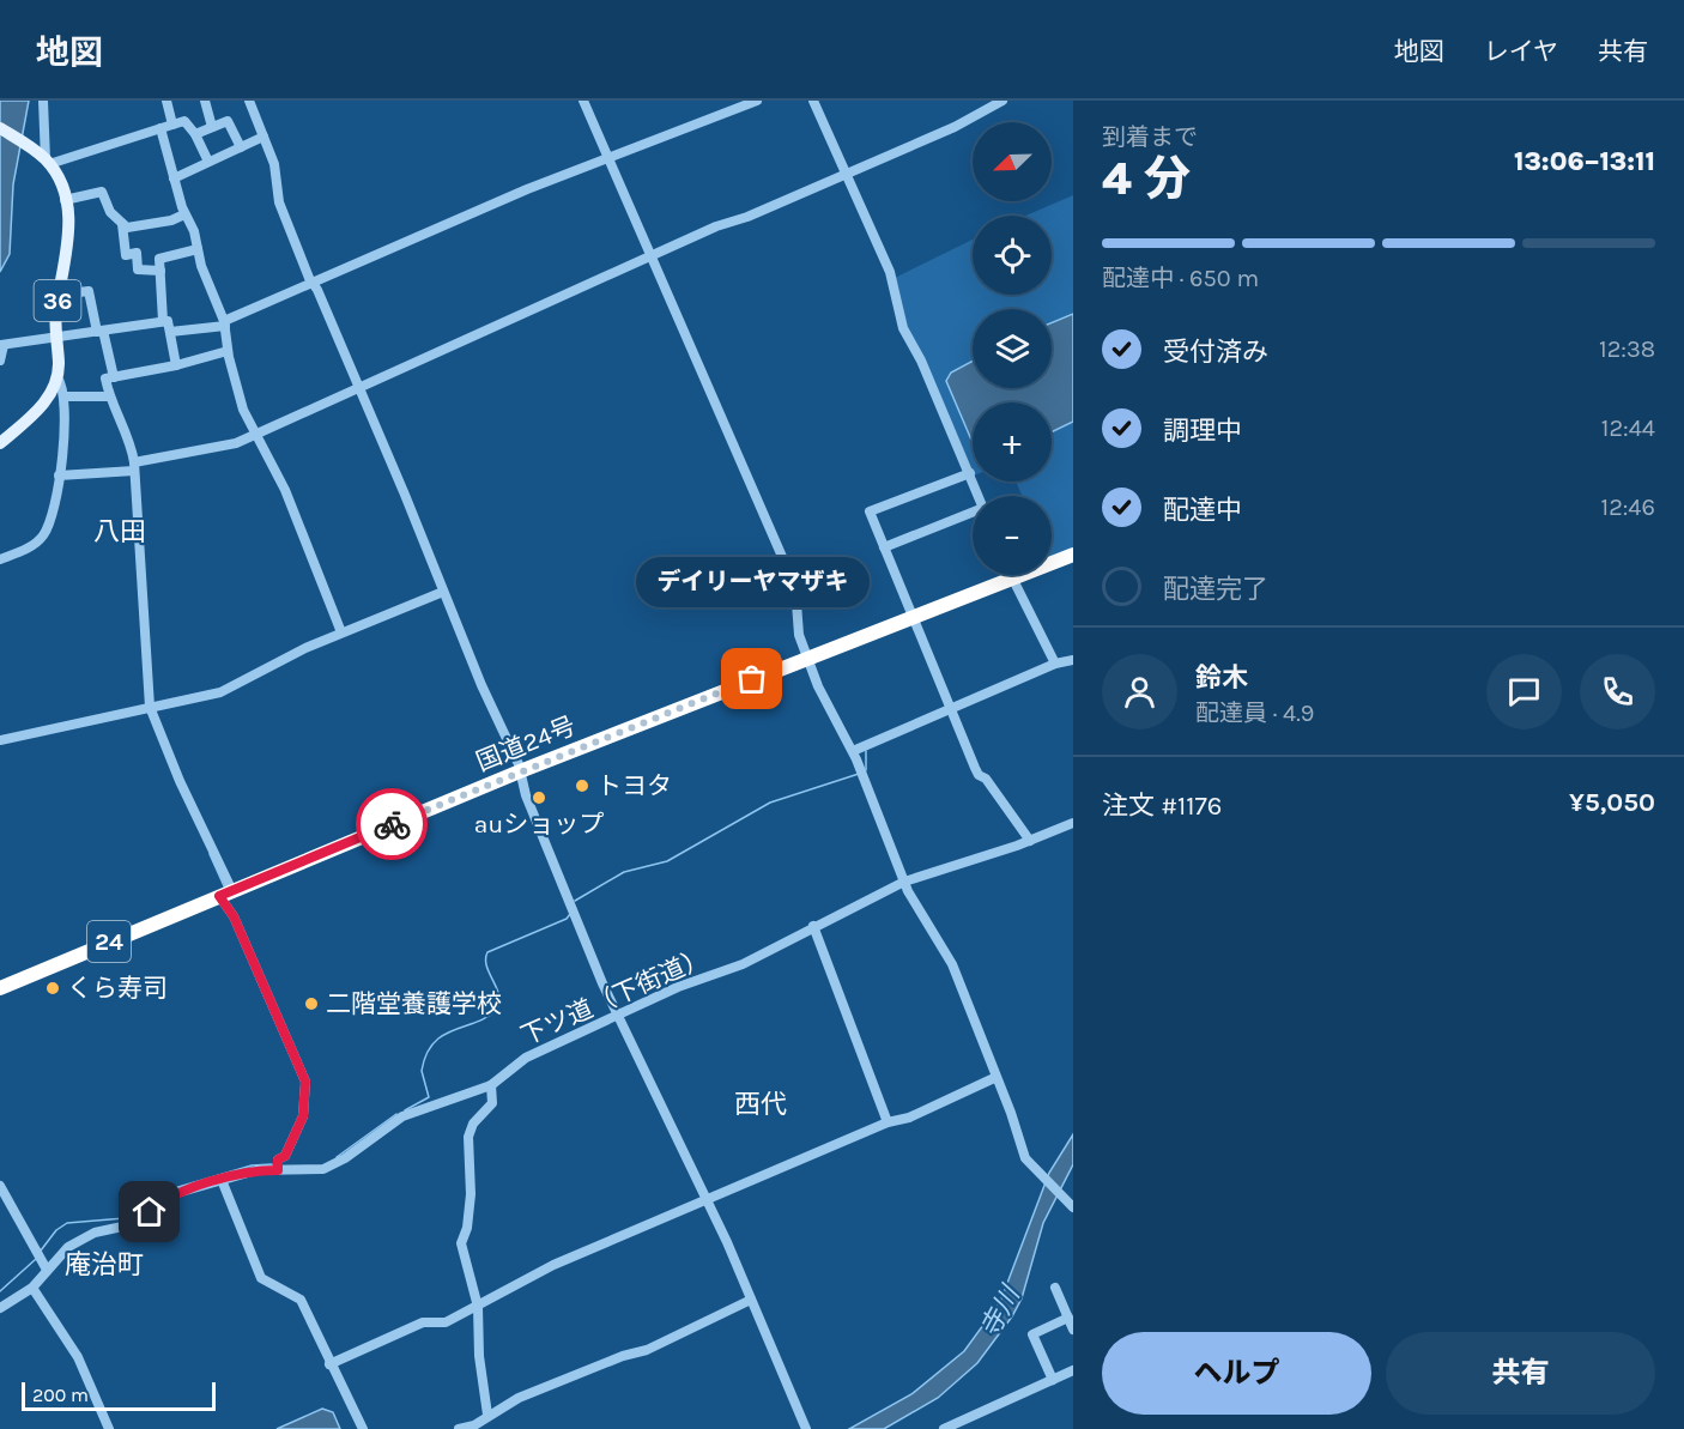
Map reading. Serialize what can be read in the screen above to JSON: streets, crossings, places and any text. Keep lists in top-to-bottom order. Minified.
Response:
{"streets":{"highway":["国道24号","24"],"main road":["36"],"street":["下ツ道（下街道）"]},"districts":["八田","西代","庵治町"],"water":["寺川"],"places":["デイリーヤマザキ","トヨタ","auショップ","くら寿司","二階堂養護学校"],"scale_bar":"200 m","north":"bottom left","page":{"header":"地図","nav":["地図","レイヤ","共有"],"heading":["4 分","到着まで","13:06–13:11"],"panel":["鈴木","配達員 · 4.9","注文 #1176","¥5,050"],"map_buttons":["+","−"],"bar":"配達中 · 650 m","list":[["受付済み","12:38"],["調理中","12:44"],["配達中","12:46"],"配達完了"],"bubble":"デイリーヤマザキ","buttons":["ヘルプ","共有"],"scale":"200 m"}}
